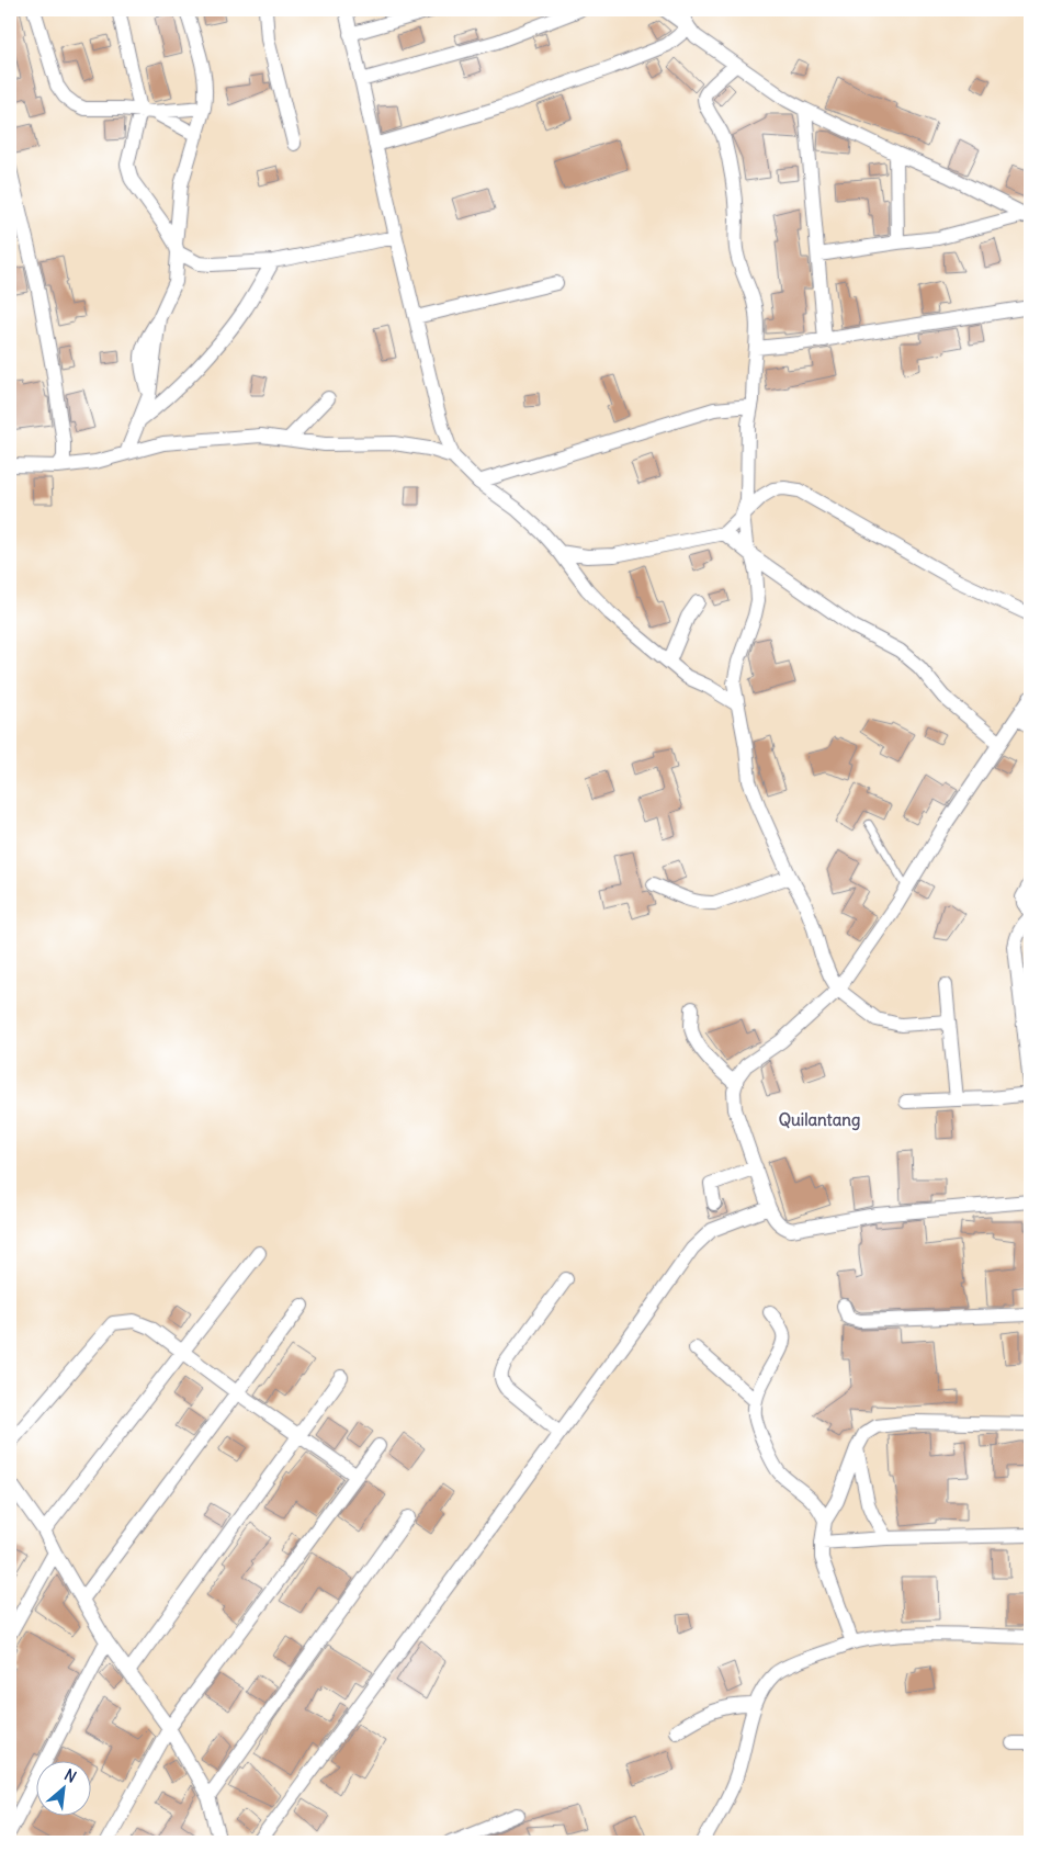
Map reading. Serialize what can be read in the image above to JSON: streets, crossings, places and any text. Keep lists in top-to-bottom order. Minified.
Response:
{"districts":["Quilantang"],"north":"top right"}
